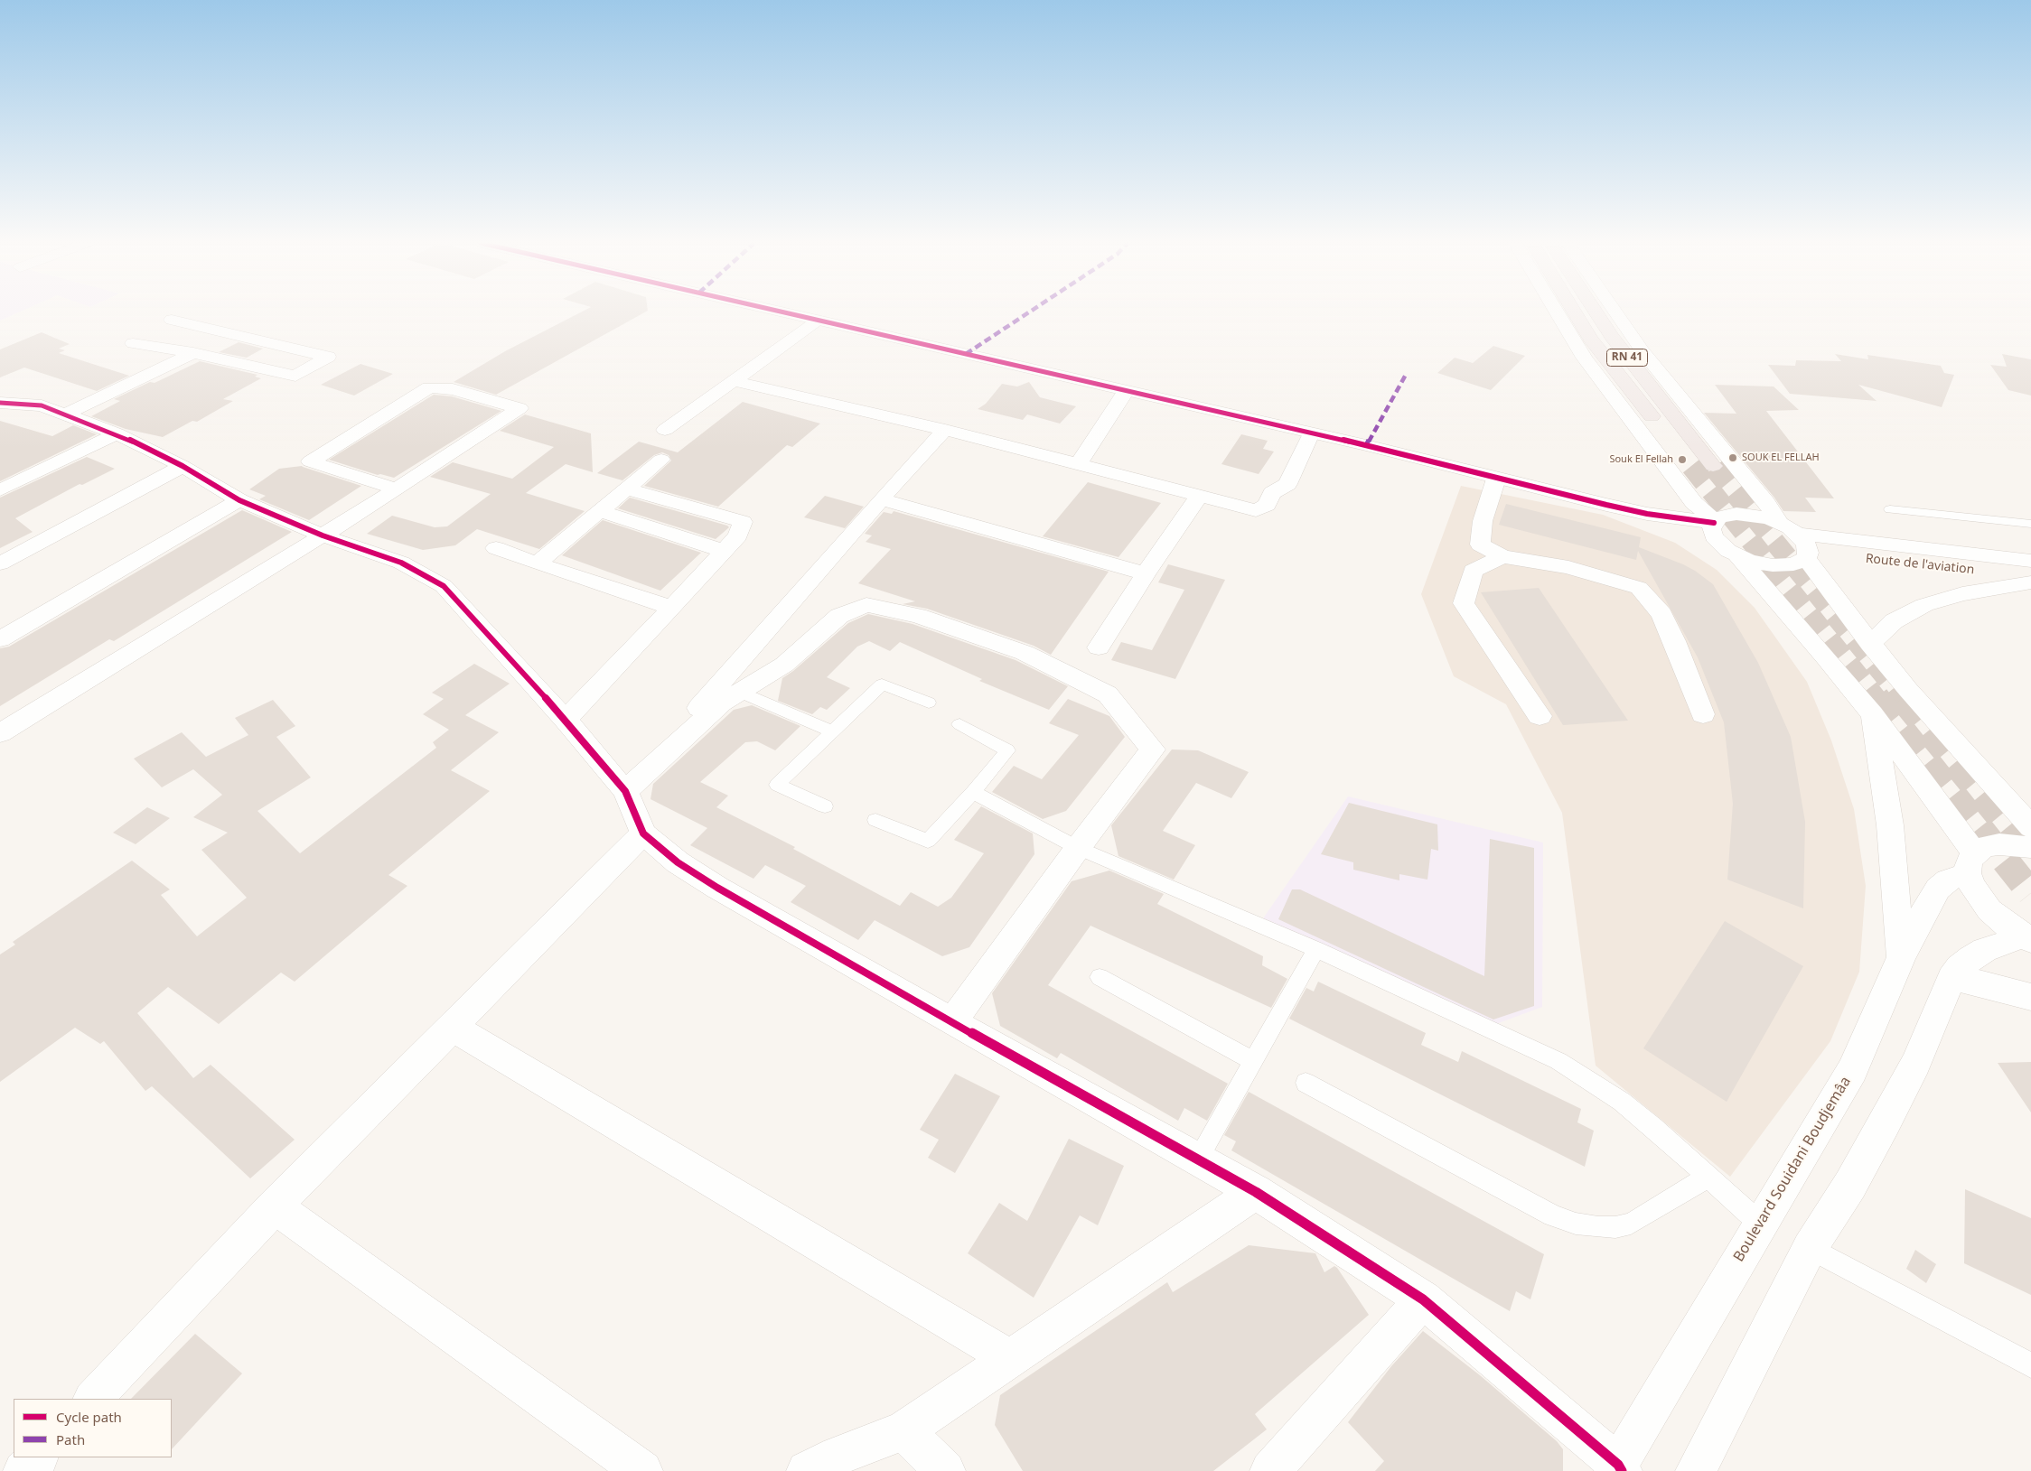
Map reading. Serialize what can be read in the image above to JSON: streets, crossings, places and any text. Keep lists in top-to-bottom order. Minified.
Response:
{"streets":{"highway":["RN 41"],"street":["Route de l'aviation","Boulevard Souidani Boudjemâa"]},"places":["SOUK EL FELLAH","Souk El Fellah"],"legend":["Cycle path","Path"]}
